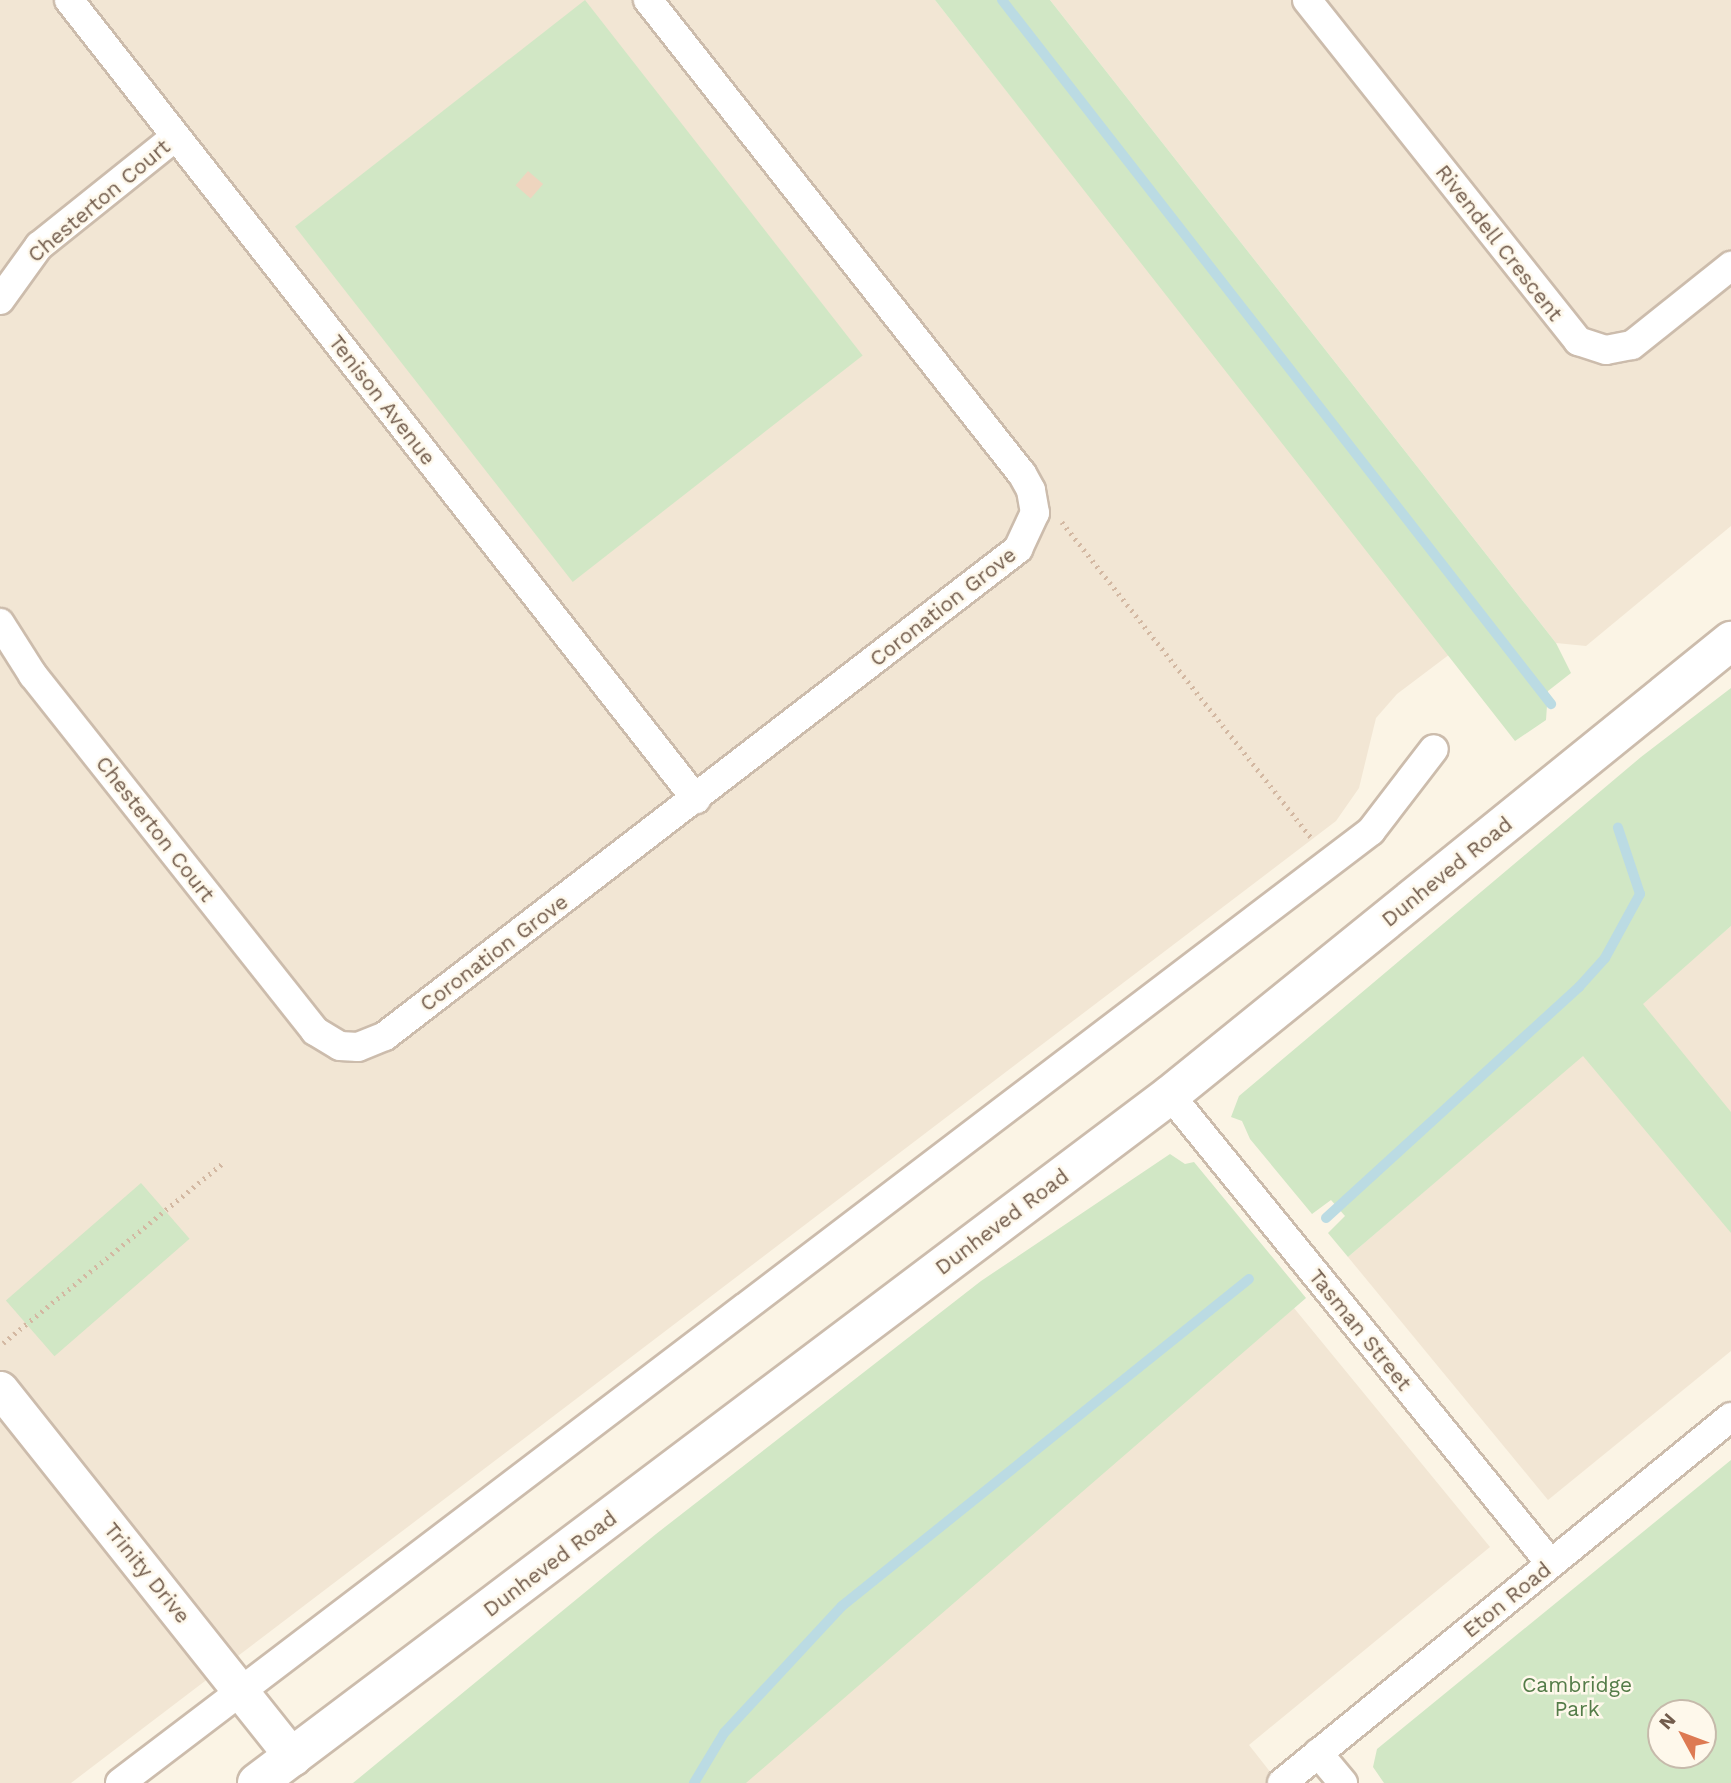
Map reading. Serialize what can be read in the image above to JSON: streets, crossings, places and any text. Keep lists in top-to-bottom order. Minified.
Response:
{"streets":{"main road":["Dunheved Road"],"street":["Chesterton Court","Rivendell Crescent","Tenison Avenue","Coronation Grove","Tasman Street","Trinity Drive","Eton Road"]},"crossings":[["Chesterton Court","Tenison Avenue"],["Chesterton Court","Coronation Grove"],["Tenison Avenue","Coronation Grove"],["Dunheved Road","Tasman Street"],["Dunheved Road","Trinity Drive"],["Tasman Street","Eton Road"]],"parks":["Cambridge Park"],"north":"top left"}
